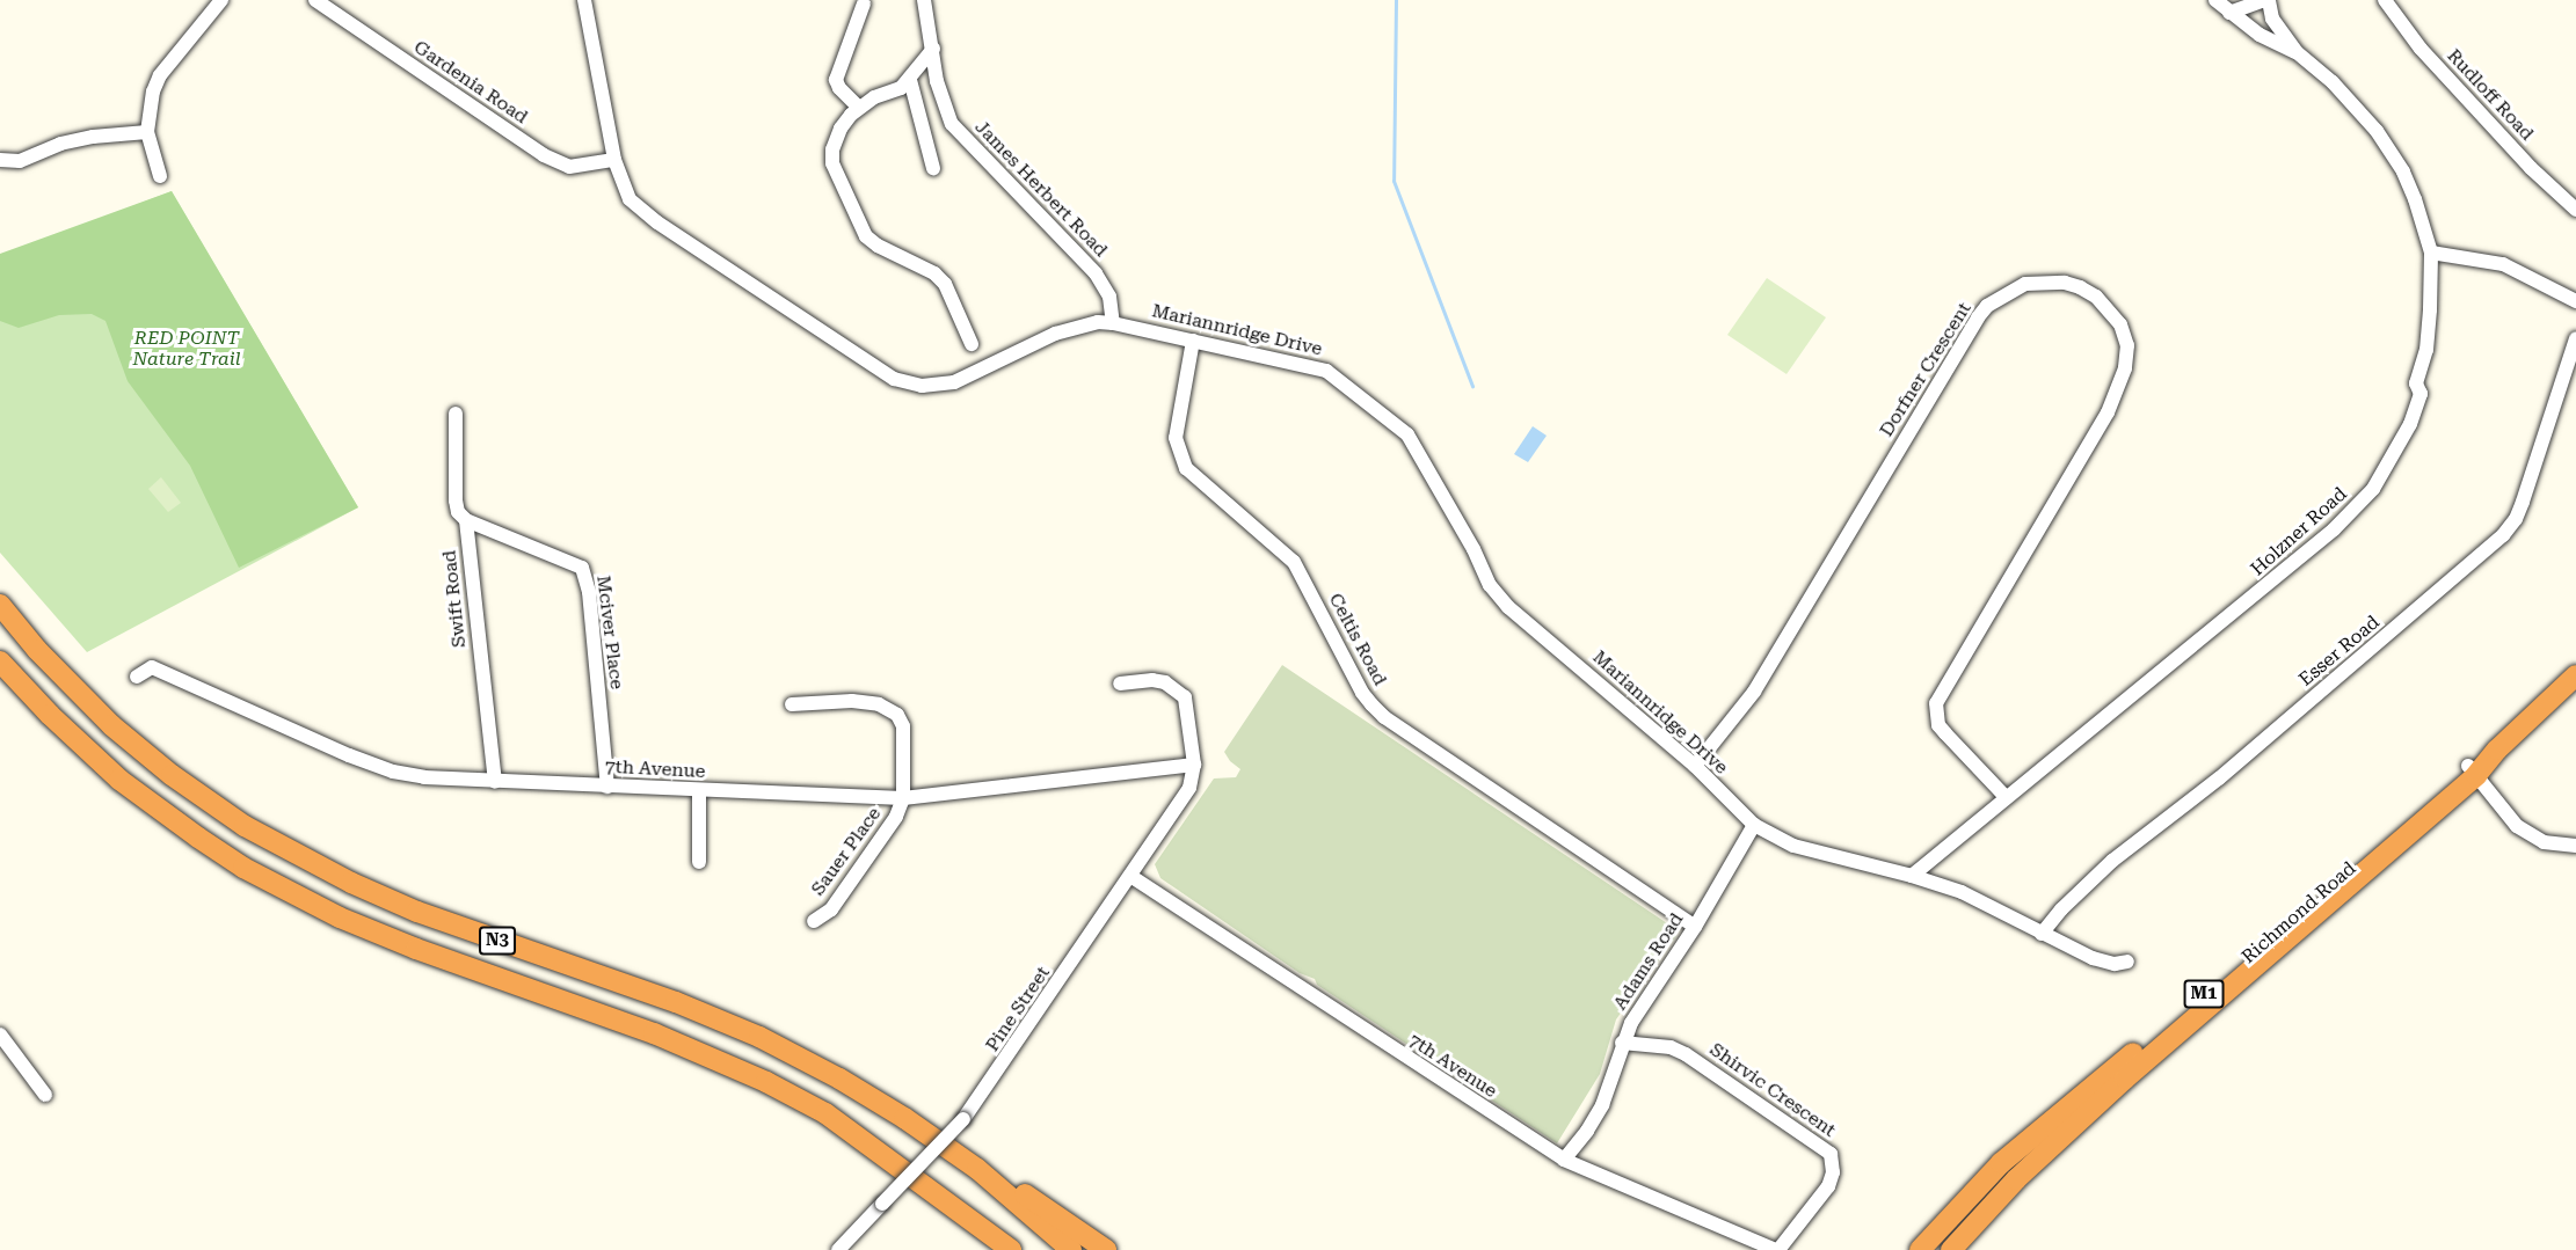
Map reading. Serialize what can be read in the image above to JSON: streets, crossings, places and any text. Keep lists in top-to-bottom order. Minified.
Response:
{"streets":{"highway":["Richmond Road","N3","M1"],"street":["Gardenia Road","Rudloff Road","James Herbert Road","Mariannridge Drive","Dorfner Crescent","Holzner Road","Swift Road","Mciver Place","Celtis Road","Esser Road","7th Avenue","Sauer Place","Adams Road","Pine Street","Shirvic Crescent"]},"crossings":[["Gardenia Road","Mariannridge Drive"],["James Herbert Road","Mariannridge Drive"],["Mariannridge Drive","Dorfner Crescent"],["Mariannridge Drive","Holzner Road"],["Mariannridge Drive","Celtis Road"],["Mariannridge Drive","Esser Road"],["Mariannridge Drive","Adams Road"],["Dorfner Crescent","Holzner Road"],["Swift Road","Mciver Place"],["Swift Road","7th Avenue"],["Mciver Place","7th Avenue"],["Celtis Road","Adams Road"],["7th Avenue","Sauer Place"],["7th Avenue","Adams Road"],["7th Avenue","Pine Street"],["7th Avenue","Shirvic Crescent"],["Adams Road","Shirvic Crescent"]],"parks":["RED POINT Nature Trail"]}
